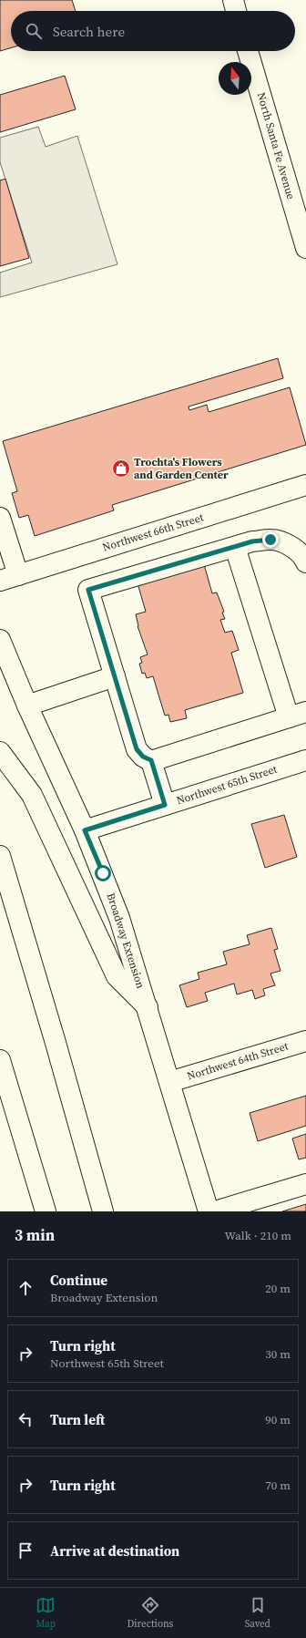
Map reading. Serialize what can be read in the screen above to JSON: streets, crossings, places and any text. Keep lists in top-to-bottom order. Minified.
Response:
{"streets":{"main road":["North Santa Fe Avenue","Northwest 66th Street","Northwest 65th Street","Broadway Extension","Northwest 64th Street"]},"crossings":[["Northwest 65th Street","Broadway Extension"],["Broadway Extension","Northwest 64th Street"]],"places":{"shop":["Trochta's Flowers and Garden Center"]},"north":"top","page":{"search":"Search here","heading":["3 min","Walk · 210 m"],"list":[["Continue","Broadway Extension","20 m"],["Turn right","Northwest 65th Street","30 m"],["Turn left","90 m"],["Turn right","70 m"],"Arrive at destination"],"nav":["Map","Directions","Saved"]}}
